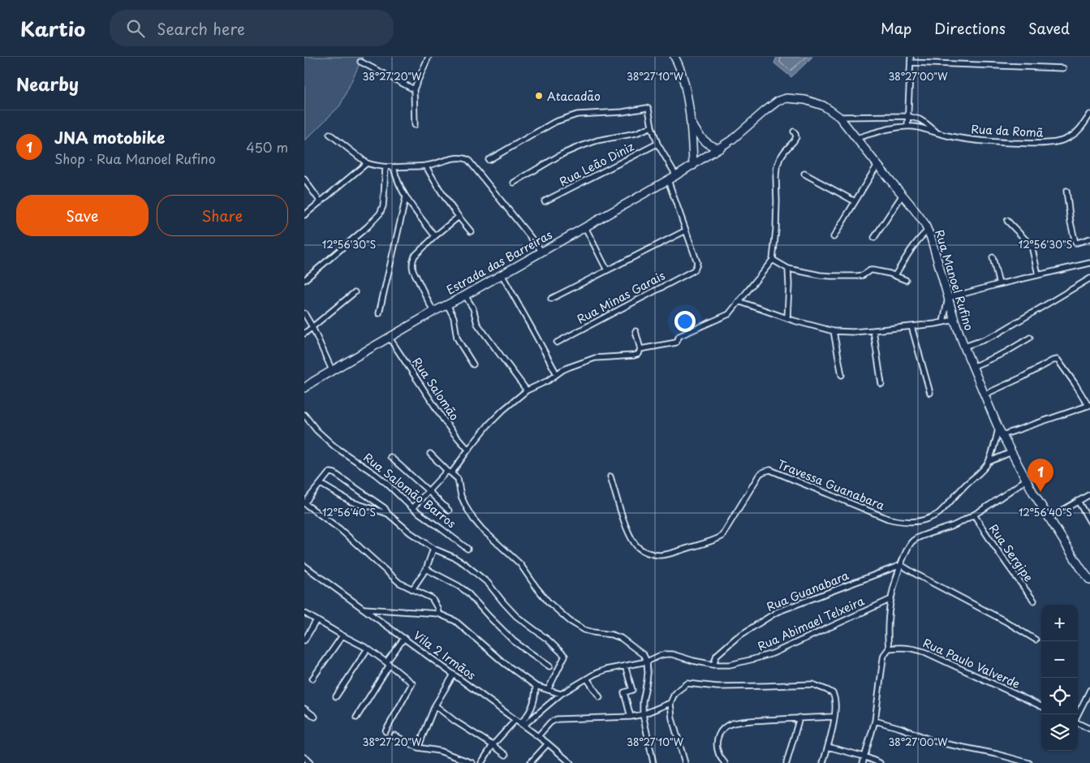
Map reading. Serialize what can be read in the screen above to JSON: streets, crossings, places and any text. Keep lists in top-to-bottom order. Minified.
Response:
{"streets":{"main road":["Estrada das Barreiras","Rua Manoel Rufino"],"street":["Rua da Romã","Rua Leão Diniz","Rua Minas Garais","Rua Salomão","Travessa Guanabara","Rua Salomão Barros","Rua Sergipe","Rua Guanabara","Rua Abimael Telxeira","Vila 2 Irmãos","Rua Paulo Valverde"]},"crossings":[["Rua da Romã","Rua Manoel Rufino"],["Estrada das Barreiras","Rua Manoel Rufino"],["Estrada das Barreiras","Rua Salomão"],["Rua Manoel Rufino","Travessa Guanabara"],["Rua Guanabara","Rua Abimael Telxeira"],["Rua Abimael Telxeira","Vila 2 Irmãos"]],"places":["Atacadão"],"page":{"header":"Kartio","search":"Search here","nav":["Map","Directions","Saved"],"heading":"Nearby","list":[{"mark":"1","name":"JNA motobike","note":"Shop · Rua Manoel Rufino","value":"450 m"}],"buttons":["Save","Share"],"pins":"1","map_buttons":["+","−"]},"coordinates":["38°27'20\"W","38°27'10\"W","38°27'00\"W","12°56'30\"S","12°56'40\"S"]}
